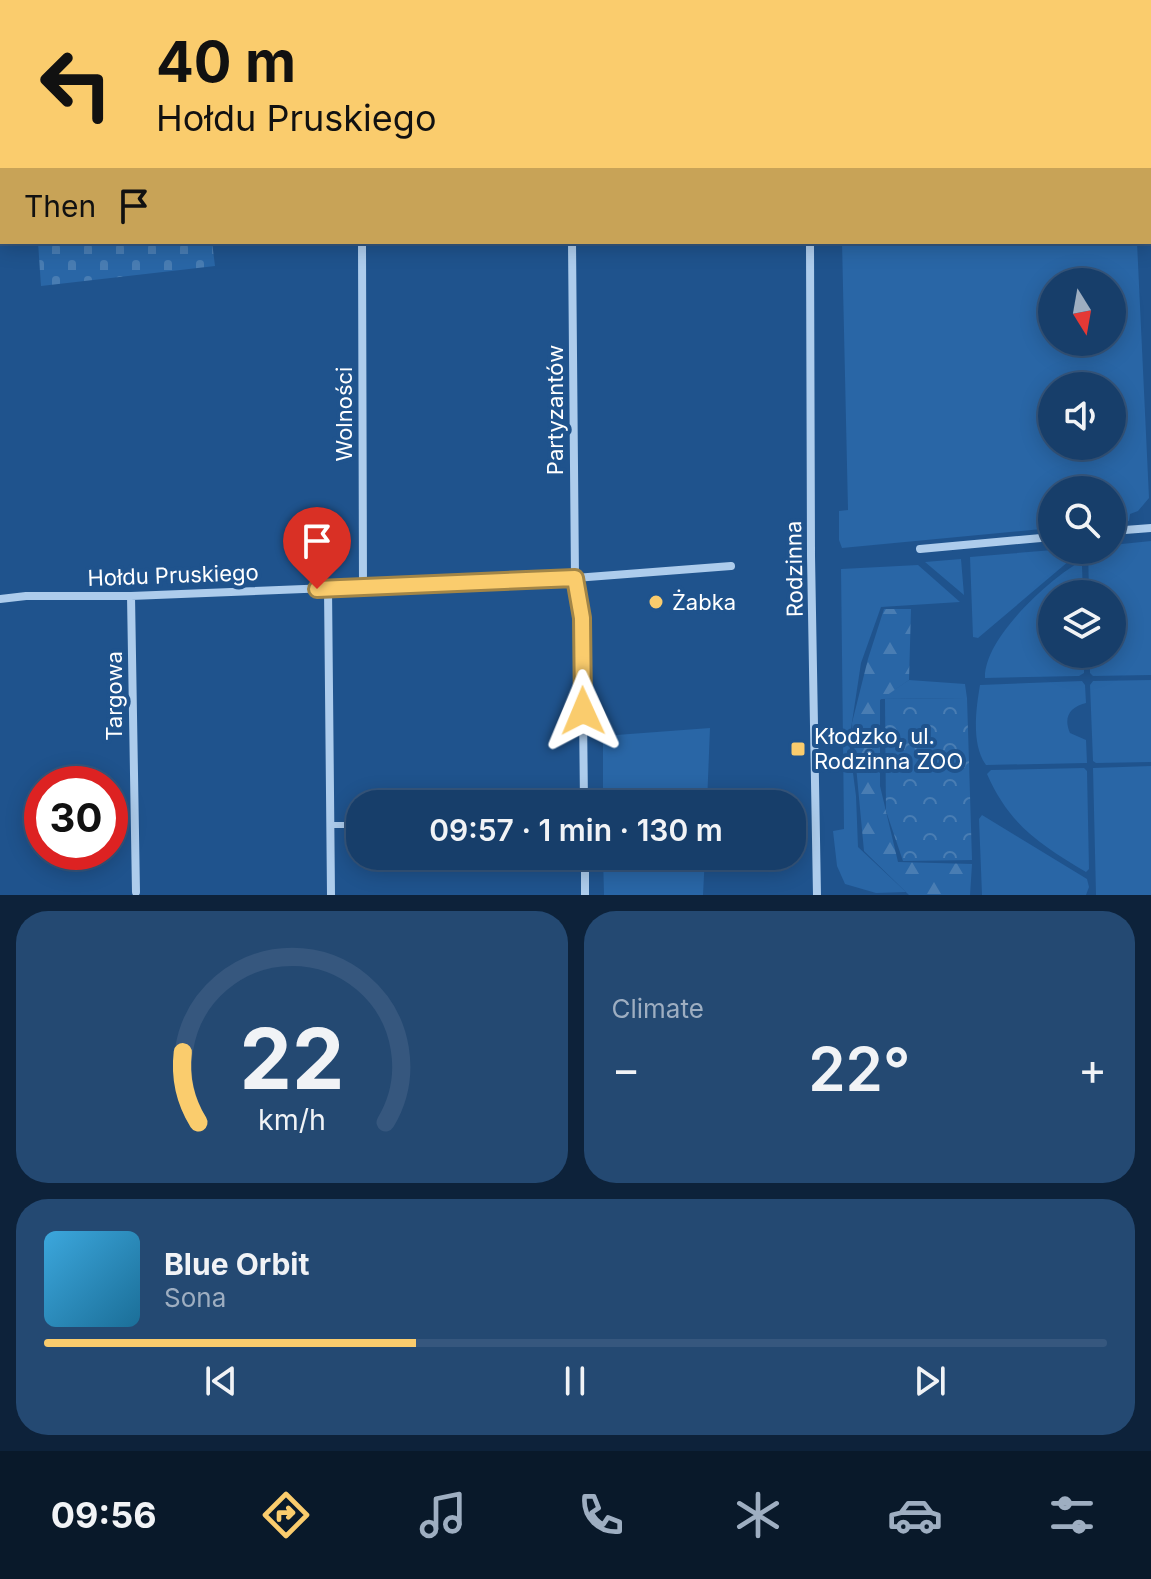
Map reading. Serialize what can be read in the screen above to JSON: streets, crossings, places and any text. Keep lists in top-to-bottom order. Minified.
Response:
{"streets":{"street":["Partyzantów","Wolności","Rodzinna","Hołdu Pruskiego","Targowa"]},"crossings":[["Partyzantów","Hołdu Pruskiego"],["Wolności","Hołdu Pruskiego"],["Hołdu Pruskiego","Targowa"]],"places":{"other":["Żabka"],"transit":["Kłodzko, ul. Rodzinna ZOO"]},"north":"bottom","page":{"turn":["40 m","Hołdu Pruskiego"],"then":"Then","limit":"30","trip":"09:57 · 1 min · 130 m","tile":"Climate","heat":["−","22°","+"],"song":["Blue Orbit","Sona"],"tabs":"09:56","gauge":["22","km/h"]}}
